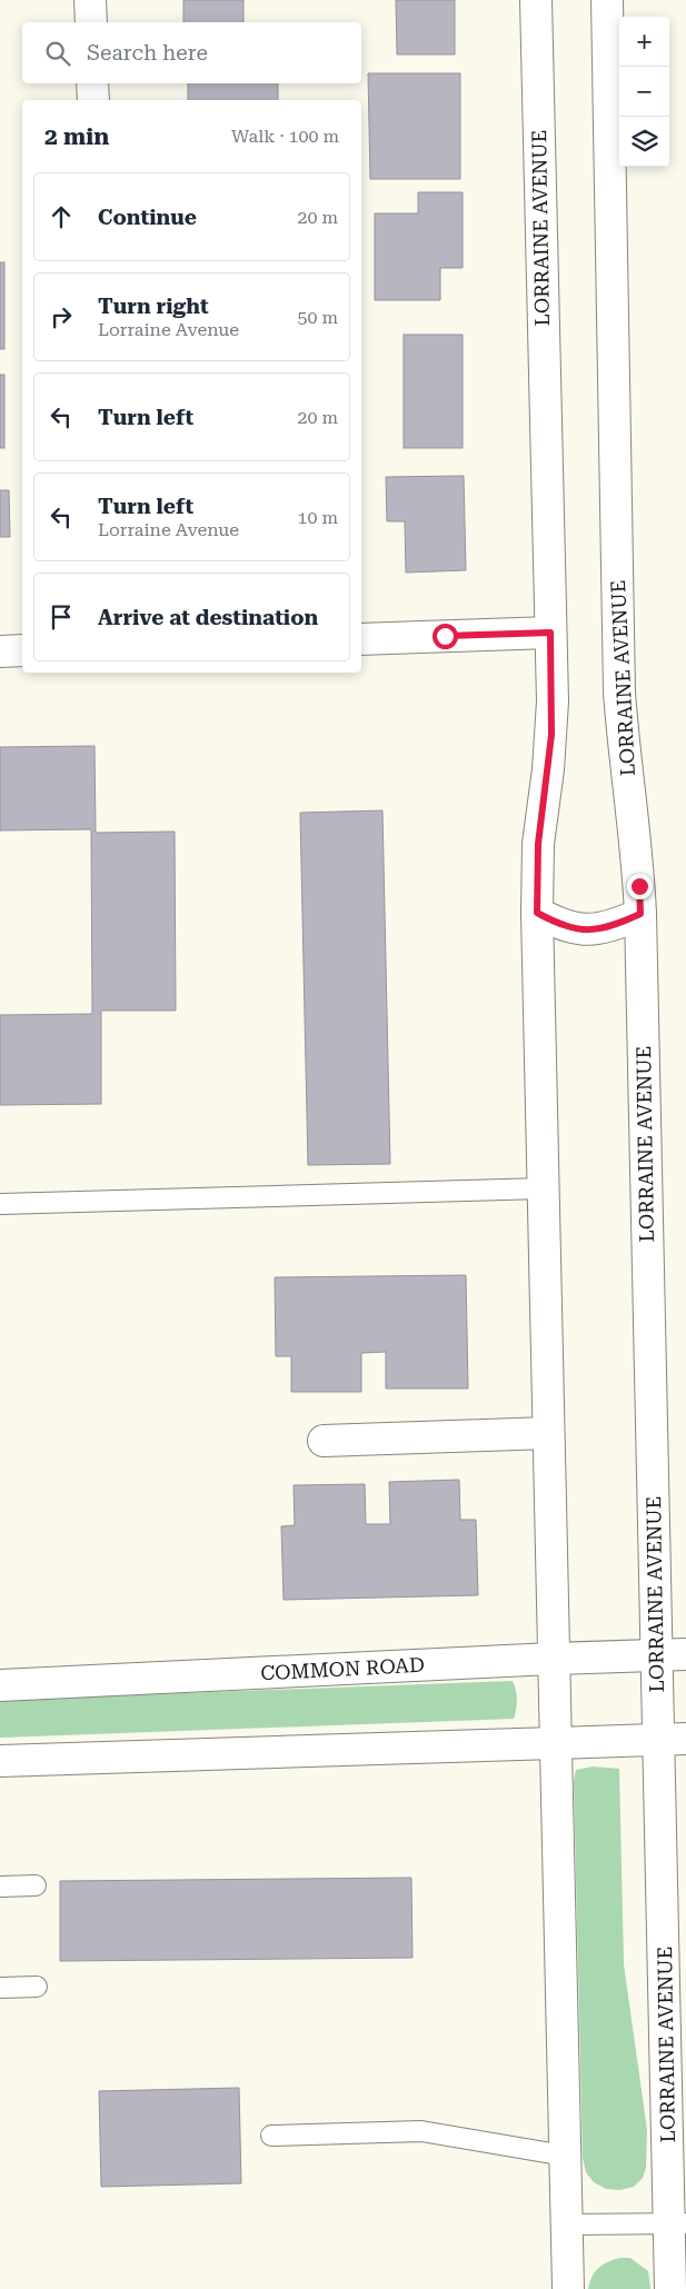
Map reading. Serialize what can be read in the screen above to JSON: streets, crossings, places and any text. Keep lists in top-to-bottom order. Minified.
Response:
{"streets":{"street":["LORRAINE AVENUE","COMMON ROAD"]},"crossings":[["LORRAINE AVENUE","COMMON ROAD"]],"page":{"map_buttons":["+","−"],"search":"Search here","heading":["2 min","Walk · 100 m"],"list":[["Continue","20 m"],["Turn right","Lorraine Avenue","50 m"],["Turn left","20 m"],["Turn left","Lorraine Avenue","10 m"],"Arrive at destination"]}}
